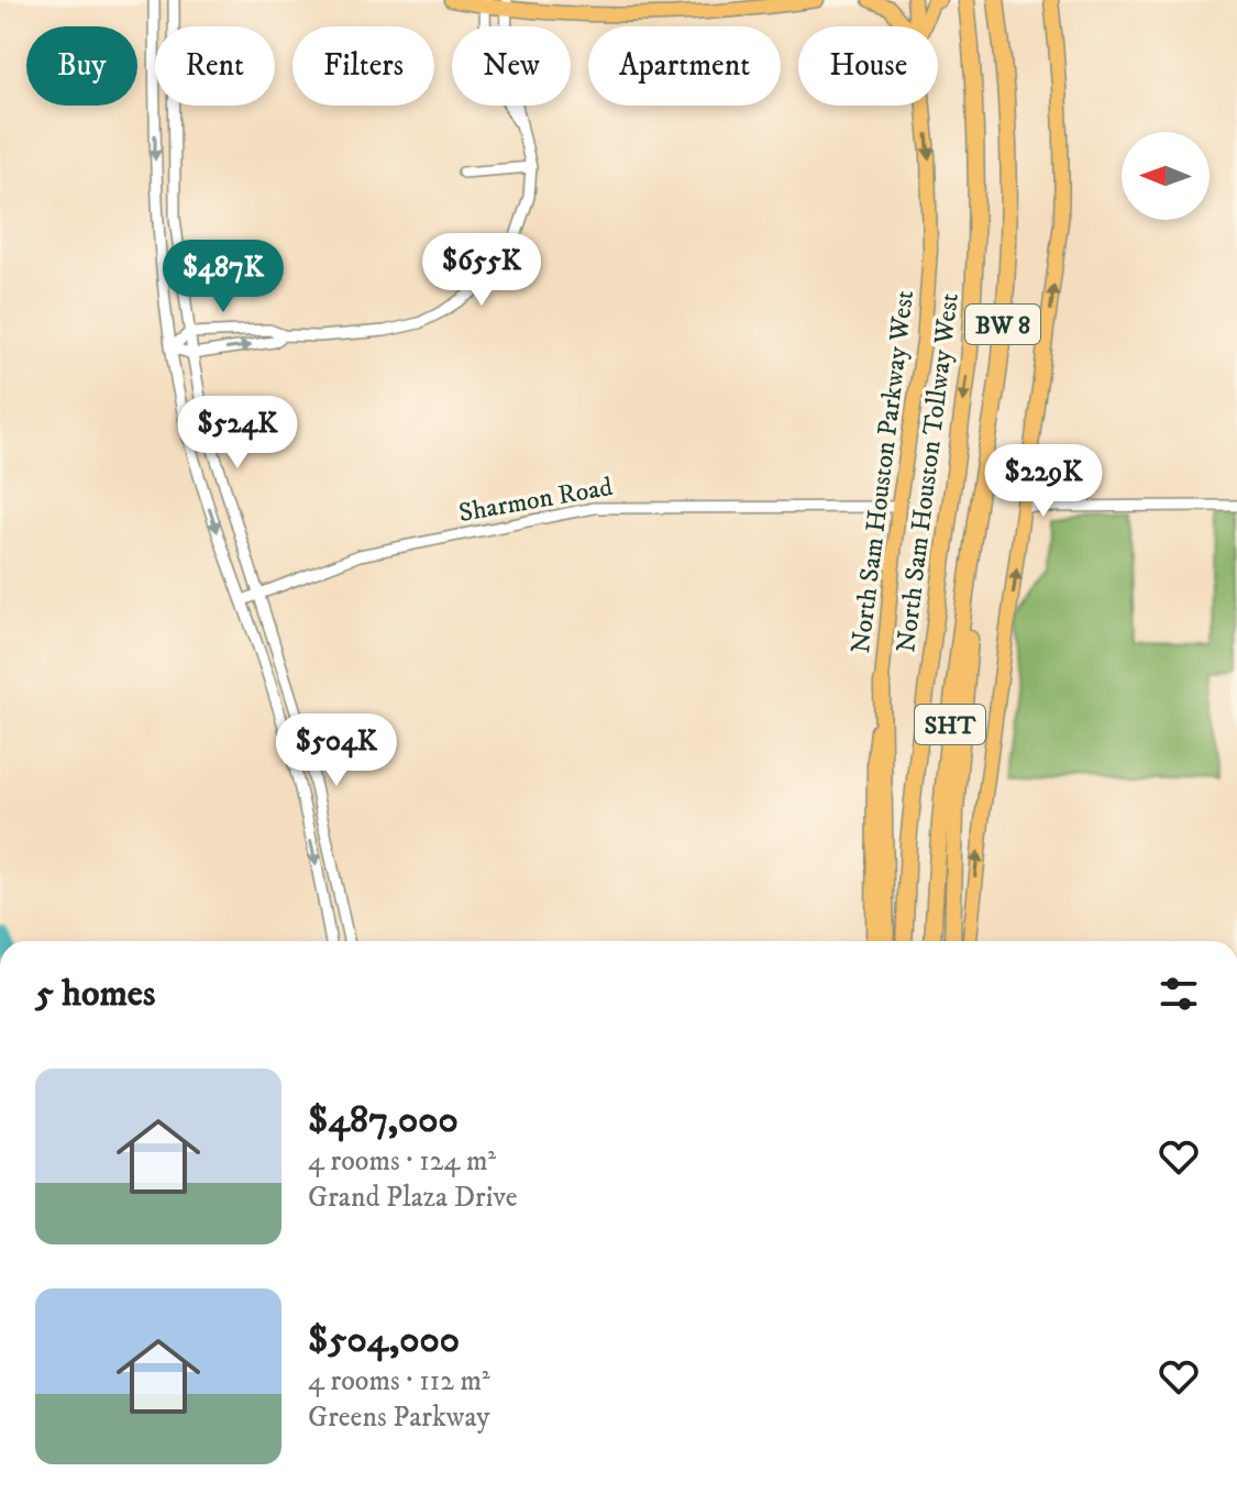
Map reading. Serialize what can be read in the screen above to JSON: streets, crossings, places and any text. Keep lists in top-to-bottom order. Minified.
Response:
{"streets":{"highway":["BW 8","North Sam Houston Tollway West","SHT"],"main road":["North Sam Houston Parkway West"],"street":["Sharmon Road"]},"crossings":[["BW 8","North Sam Houston Tollway West"],["North Sam Houston Parkway West","Sharmon Road"]],"one_way":["North Sam Houston Parkway West"],"north":"left","page":{"chip":["Buy","Rent","Filters","New","Apartment","House"],"price":["$655K","$487K","$524K","$229K","$504K"],"heading":"5 homes","list":[{"name":"$487,000","note":"4 rooms · 124 m² · Grand Plaza Drive"},{"name":"$504,000","note":"4 rooms · 112 m² · Greens Parkway"}]}}
